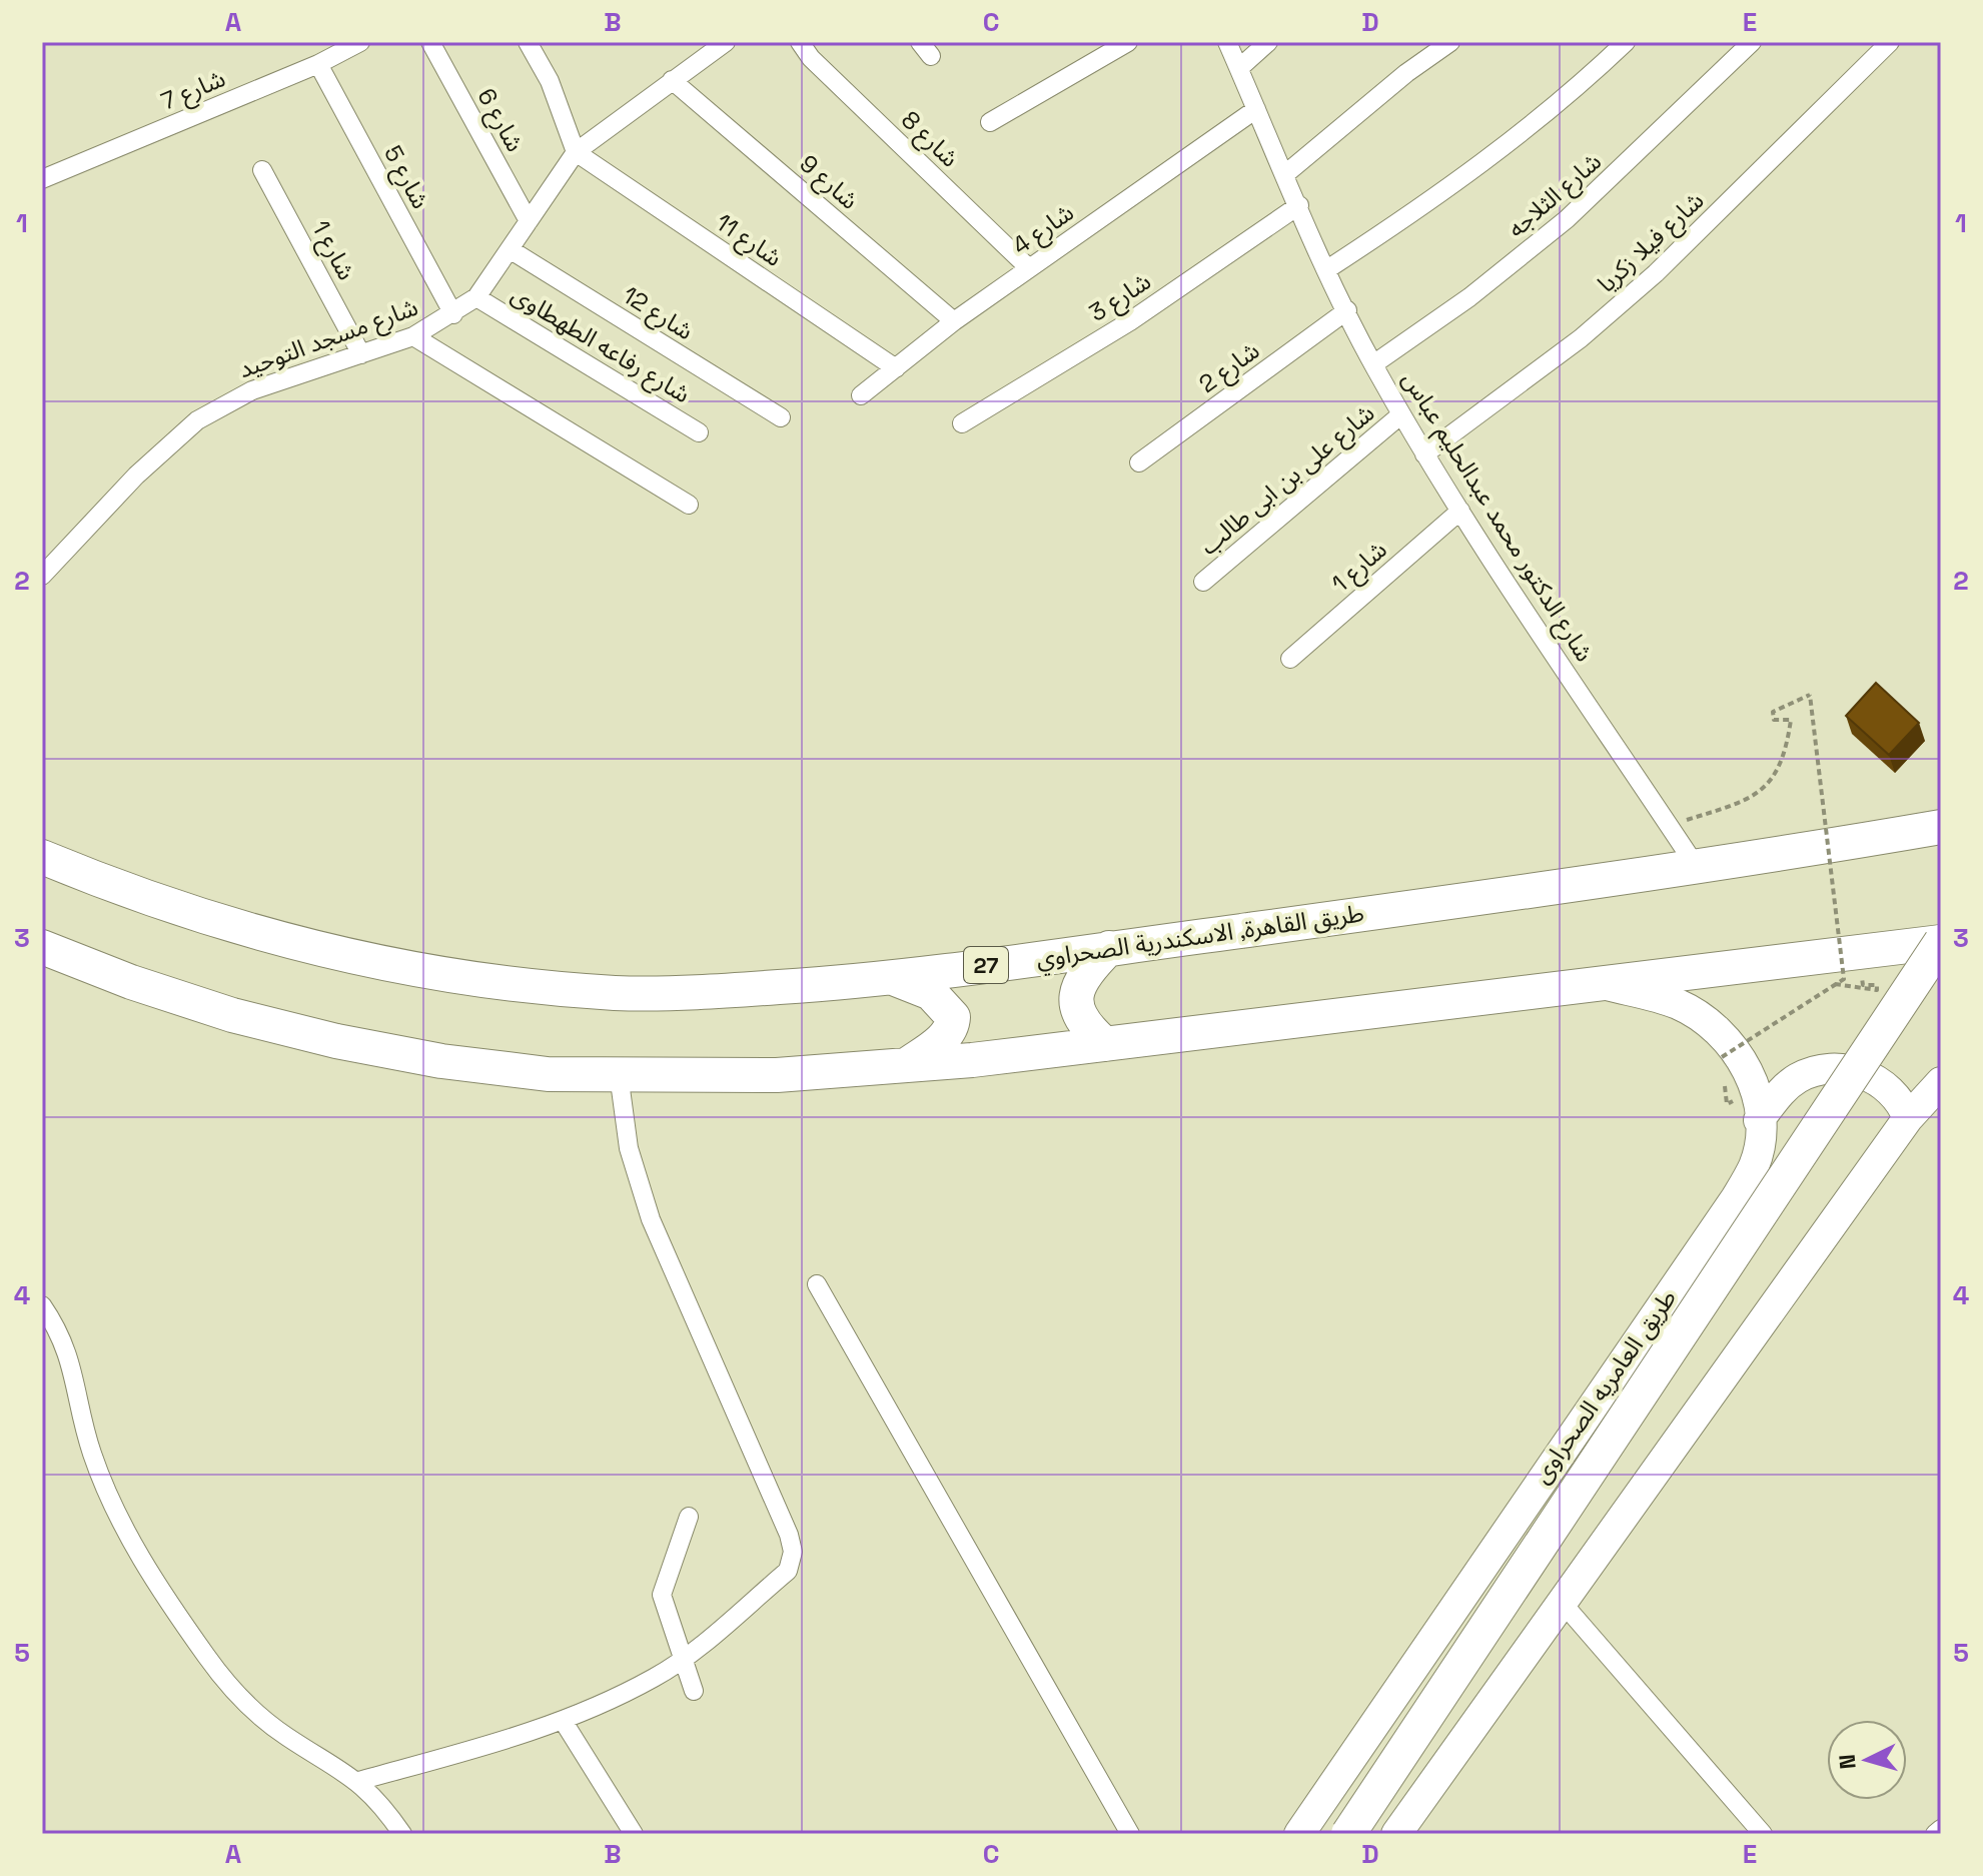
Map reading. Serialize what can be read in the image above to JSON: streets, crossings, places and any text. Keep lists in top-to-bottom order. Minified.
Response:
{"streets":{"highway":["طريق القاهرة, الاسكندرية الصحراوي","27","طريق العامريه الصحراوى"],"street":["شارع 7","شارع 6","شارع 8","شارع 5","شارع 9","شارع الثلاجه","شارع 4","شارع 11","شارع فيلا زكريا","شارع 1","شارع 3","شارع 12","شارع مسجد التوحيد","شارع رفاعه الطهطاوى","شارع 2","شارع على بن ابى طالب","شارع الدكتور محمد عبدالحليم عباس"]},"crossings":[["شارع 7","شارع 5"],["شارع 6","شارع مسجد التوحيد"],["شارع 8","شارع 4"],["شارع 5","شارع مسجد التوحيد"],["شارع 9","شارع 4"],["شارع 9","شارع مسجد التوحيد"],["شارع الثلاجه","شارع الدكتور محمد عبدالحليم عباس"],["شارع 4","شارع 11"],["شارع 4","شارع الدكتور محمد عبدالحليم عباس"],["شارع 11","شارع مسجد التوحيد"],["شارع فيلا زكريا","شارع الدكتور محمد عبدالحليم عباس"],["شارع 1","شارع مسجد التوحيد"],["شارع 1","شارع الدكتور محمد عبدالحليم عباس"],["شارع 3","شارع الدكتور محمد عبدالحليم عباس"],["شارع 12","شارع مسجد التوحيد"],["شارع مسجد التوحيد","شارع رفاعه الطهطاوى"],["شارع 2","شارع الدكتور محمد عبدالحليم عباس"],["شارع على بن ابى طالب","شارع الدكتور محمد عبدالحليم عباس"],["شارع الدكتور محمد عبدالحليم عباس","طريق القاهرة, الاسكندرية الصحراوي"],["طريق القاهرة, الاسكندرية الصحراوي","27"]],"north":"left","grid":{"columns":["A","B","C","D","E"],"rows":["1","2","3","4","5"]}}
